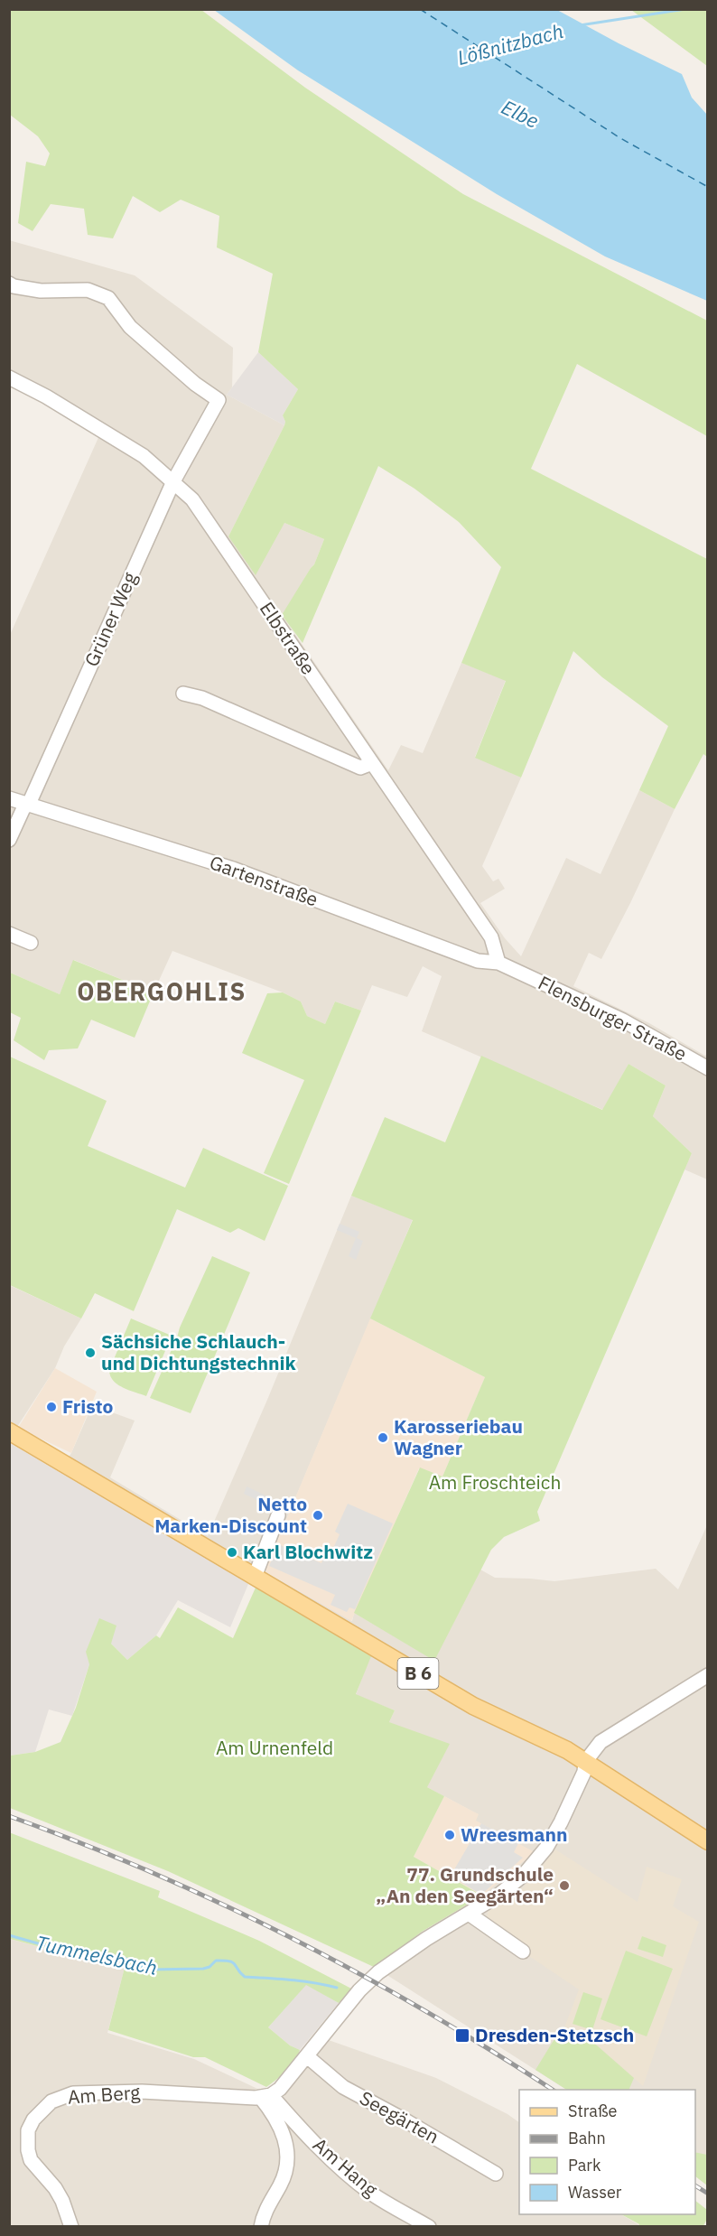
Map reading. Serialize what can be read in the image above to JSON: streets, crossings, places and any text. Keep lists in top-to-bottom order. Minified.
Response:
{"streets":{"main road":["B 6"],"street":["Grüner Weg","Elbstraße","Gartenstraße","Flensburger Straße","Am Berg","Seegärten","Am Hang"]},"crossings":[["Grüner Weg","Elbstraße"],["Grüner Weg","Gartenstraße"],["Elbstraße","Gartenstraße"],["Gartenstraße","Flensburger Straße"],["Am Berg","Am Hang"]],"districts":["OBERGOHLIS"],"water":["Lößnitzbach","Elbe","Tummelsbach"],"parks":["Am Froschteich","Am Urnenfeld"],"places":{"other":["Sächsiche Schlauch- und Dichtungstechnik","Fristo","Karosseriebau Wagner","Netto Marken-Discount","Karl Blochwitz","Wreesmann","77. Grundschule „An den Seegärten“"],"transit":["Dresden-Stetzsch"]},"legend":["Straße","Bahn","Park","Wasser"]}
